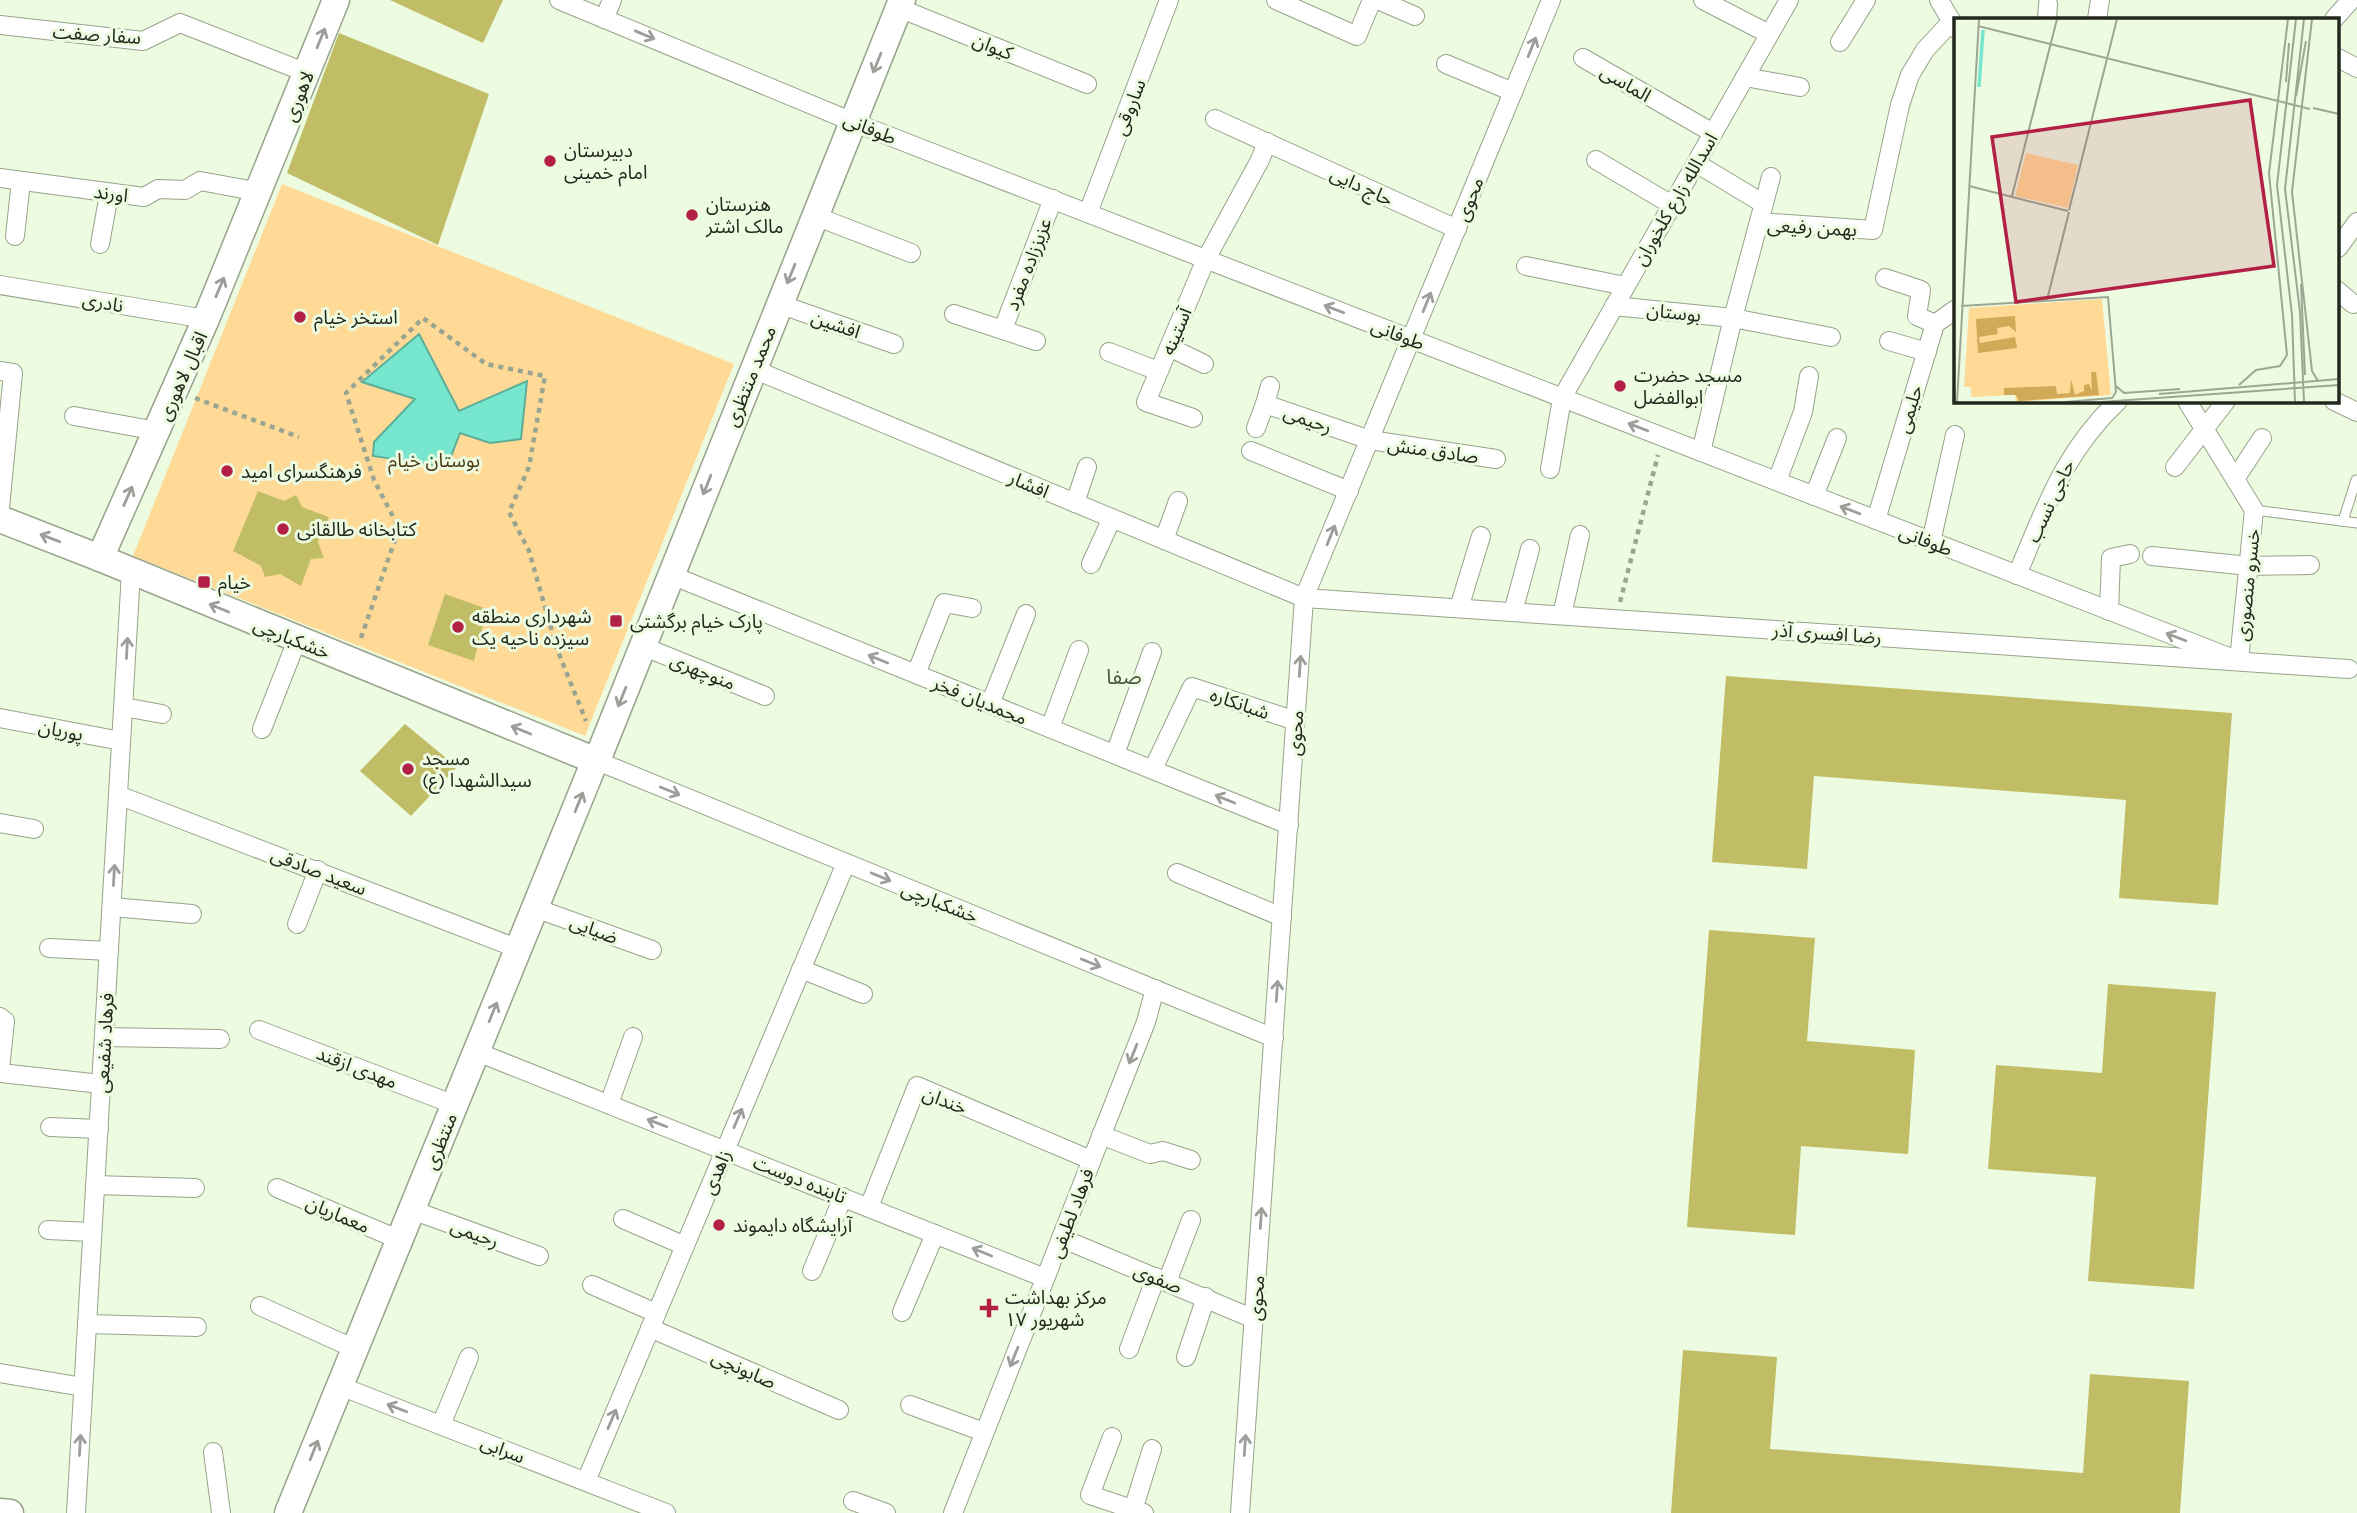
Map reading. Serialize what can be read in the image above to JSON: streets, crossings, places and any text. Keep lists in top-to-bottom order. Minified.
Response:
{"streets":{"main road":["لاهوری","اقبال لاهوری","محمد منتظری","خشکبارچی","منتظری"],"street":["سفار صفت","کیوان","الماسی","ساروقی","طوفانی","حاج دایی","اورند","محوی","اسدالله زارع کلخوران","بهمن رفیعی","عزیززاده مفرد","نادری","بوستان","افشین","آستینه","حلیمی","رحیمی","صادق منش","افشار","حاجی نسب","خسرو منصوری","رضا افسری آذر","منوچهری","محمدیان فخر","شبانکاره","پوریان","سعید صادقی","ضیایی","فرهاد شفیعی","مهدی ازقند","خندان","زاهدی","تابنده دوست","فرهاد لطیفی","معماریان","صفوی","صابونچی","سرابی"]},"crossings":[["سفار صفت","لاهوری"],["کیوان","محمد منتظری"],["الماسی","اسدالله زارع کلخوران"],["لاهوری","اورند"],["لاهوری","اقبال لاهوری"],["ساروقی","طوفانی"],["طوفانی","محوی"],["طوفانی","اسدالله زارع کلخوران"],["طوفانی","بهمن رفیعی"],["طوفانی","عزیززاده مفرد"],["طوفانی","آستینه"],["طوفانی","محمد منتظری"],["طوفانی","حلیمی"],["طوفانی","حاجی نسب"],["طوفانی","خسرو منصوری"],["طوفانی","رضا افسری آذر"],["حاج دایی","محوی"],["اورند","اقبال لاهوری"],["محوی","رحیمی"],["محوی","صادق منش"],["محوی","افشار"],["محوی","رضا افسری آذر"],["محوی","خشکبارچی"],["محوی","محمدیان فخر"],["محوی","شبانکاره"],["محوی","صفوی"],["اسدالله زارع کلخوران","بوستان"],["بهمن رفیعی","بوستان"],["نادری","اقبال لاهوری"],["افشین","محمد منتظری"],["اقبال لاهوری","خشکبارچی"],["محمد منتظری","افشار"],["محمد منتظری","خشکبارچی"],["محمد منتظری","منوچهری"],["محمد منتظری","محمدیان فخر"],["محمد منتظری","منتظری"],["رحیمی","صادق منش"],["رحیمی","منتظری"],["افشار","رضا افسری آذر"],["خسرو منصوری","رضا افسری آذر"],["خشکبارچی","فرهاد شفیعی"],["خشکبارچی","منتظری"],["خشکبارچی","زاهدی"],["خشکبارچی","فرهاد لطیفی"],["محمدیان فخر","شبانکاره"],["پوریان","فرهاد شفیعی"],["سعید صادقی","فرهاد شفیعی"],["سعید صادقی","منتظری"],["ضیایی","منتظری"],["مهدی ازقند","منتظری"],["خندان","تابنده دوست"],["خندان","فرهاد لطیفی"],["منتظری","تابنده دوست"],["منتظری","معماریان"],["منتظری","سرابی"],["زاهدی","تابنده دوست"],["زاهدی","صابونچی"],["زاهدی","سرابی"],["تابنده دوست","فرهاد لطیفی"],["فرهاد لطیفی","صفوی"]],"one_way":["لاهوری","اقبال لاهوری","محمد منتظری","محمدیان فخر","فرهاد شفیعی","منتظری","تابنده دوست"],"districts":["صفا"],"parks":["بوستان خیام"],"places":{"other":["دبیرستان امام خمینی","هنرستان مالک اشتر","استخر خیام","مسجد حضرت ابوالفضل","فرهنگسرای امید","کتابخانه طالقانی","شهرداری منطقه سیزده ناحیه یک","مسجد سیدالشهدا (ع)","آرایشگاه دایموند"],"transit":["خیام","پارک خیام برگشتی"],"health":["مرکز بهداشت ۱۷ شهریور"]}}
